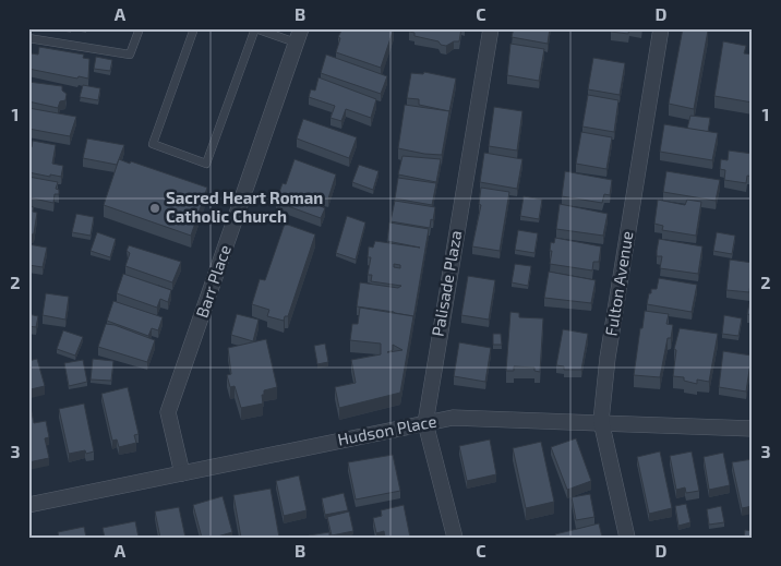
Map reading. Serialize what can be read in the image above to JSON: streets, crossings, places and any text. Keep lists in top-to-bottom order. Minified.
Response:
{"streets":{"street":["Barr Place","Palisade Plaza","Fulton Avenue","Hudson Place"]},"crossings":[["Barr Place","Hudson Place"],["Palisade Plaza","Hudson Place"],["Fulton Avenue","Hudson Place"]],"places":["Sacred Heart Roman Catholic Church"],"grid":{"columns":["A","B","C","D"],"rows":["1","2","3"]}}
